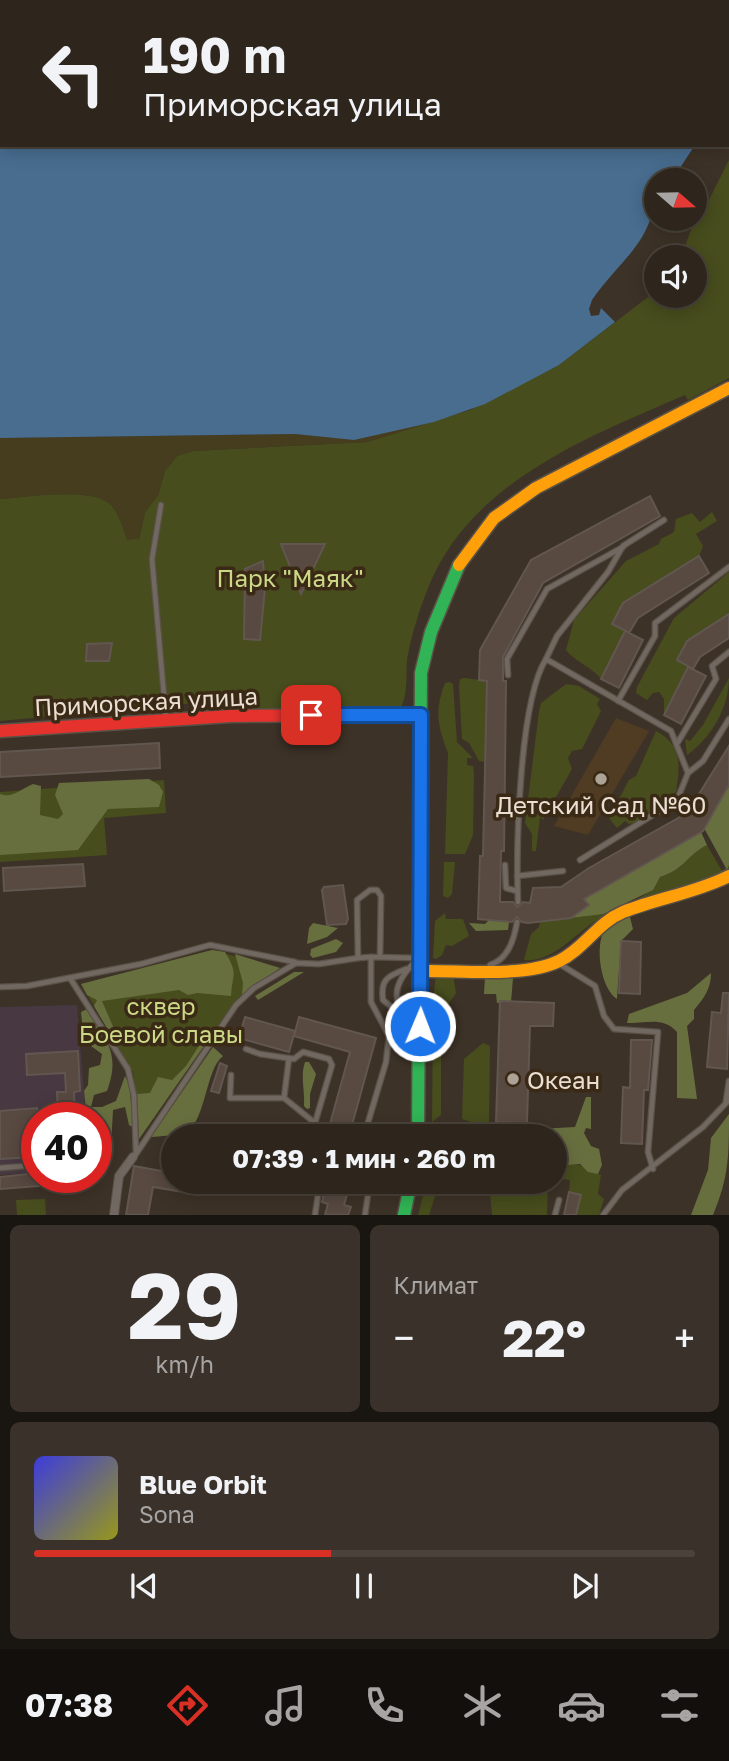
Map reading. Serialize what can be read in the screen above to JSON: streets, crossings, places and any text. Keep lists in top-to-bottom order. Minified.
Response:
{"streets":{"street":["Приморская улица"]},"parks":["Парк \"Маяк\"","сквер Боевой славы"],"places":["Детский Сад №60","Океан"],"north":"right","page":{"turn":["190 m","Приморская улица"],"limit":"40","trip":"07:39 · 1 мин · 260 m","tile":[["29","km/h"],"Климат"],"heat":["−","22°","+"],"song":["Blue Orbit","Sona"],"tabs":"07:38"}}
